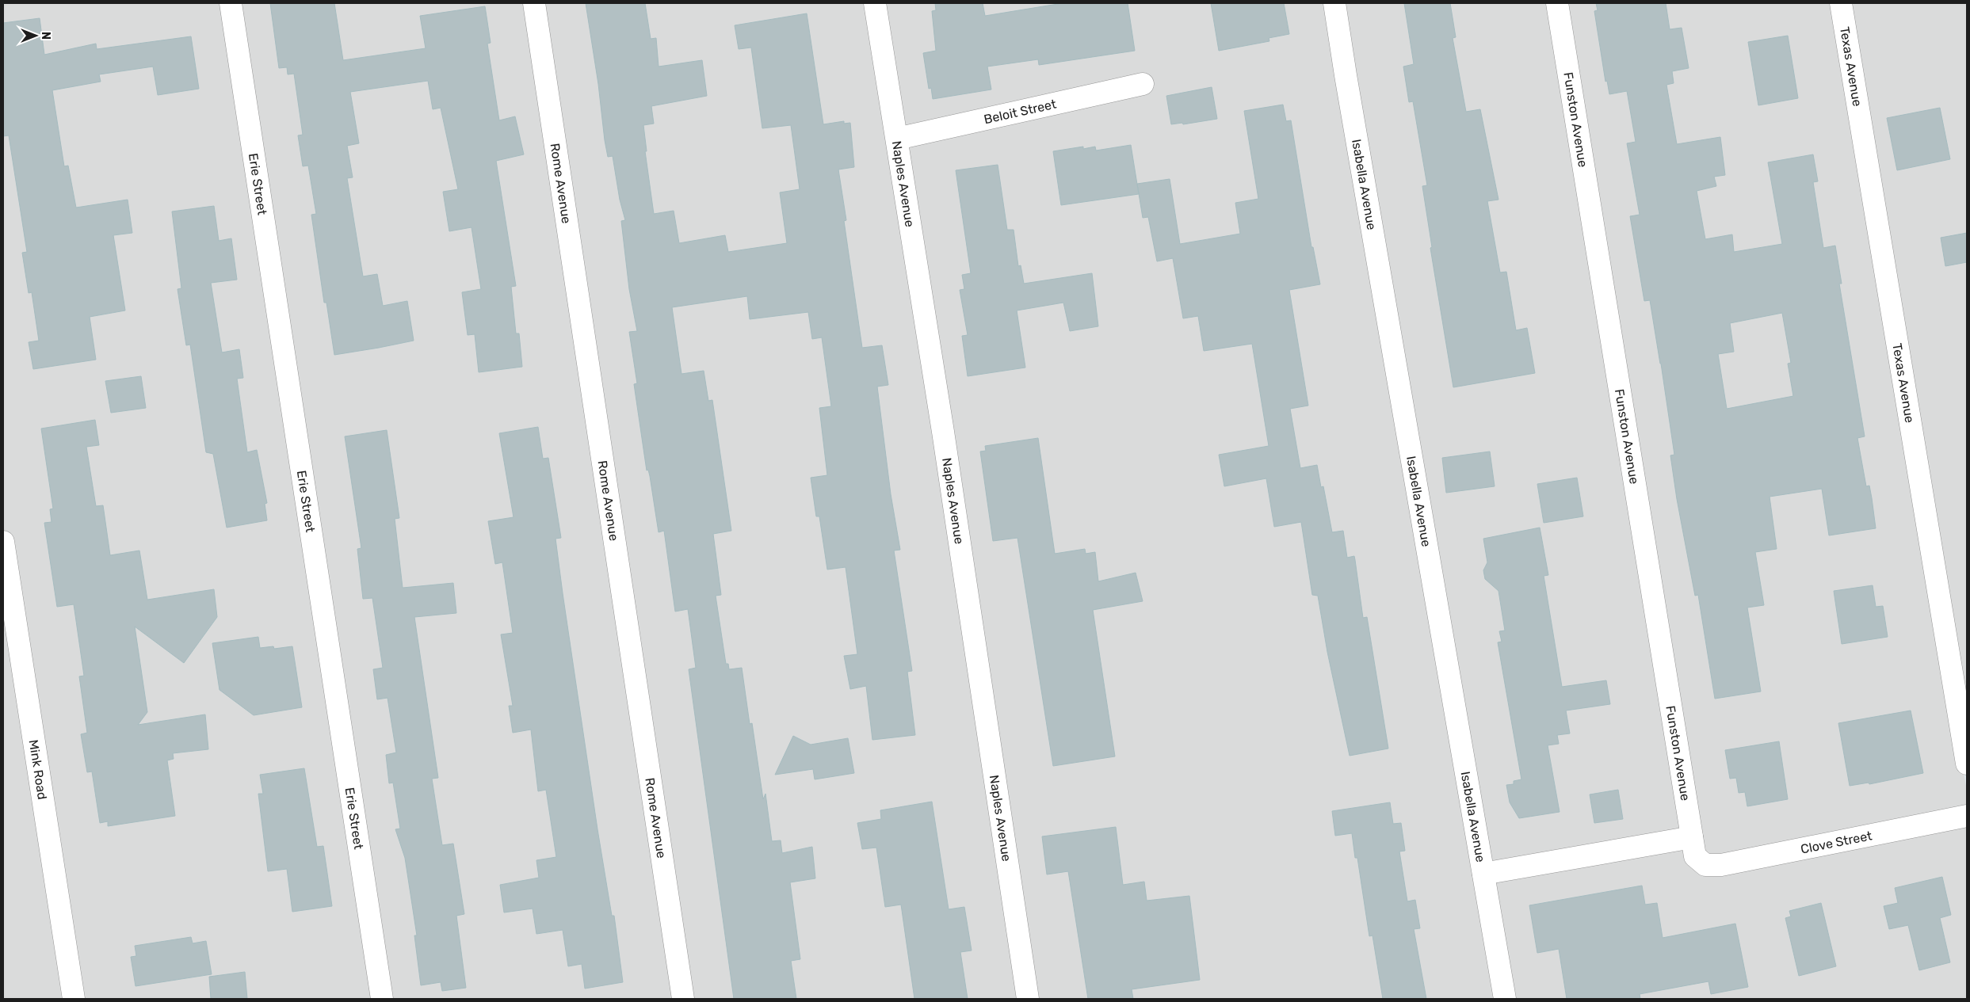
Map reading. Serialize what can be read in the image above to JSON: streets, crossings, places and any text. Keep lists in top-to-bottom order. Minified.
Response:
{"streets":{"street":["Texas Avenue","Beloit Street","Funston Avenue","Erie Street","Rome Avenue","Naples Avenue","Isabella Avenue","Mink Road","Clove Street"]},"crossings":[["Beloit Street","Naples Avenue"],["Funston Avenue","Clove Street"]],"north":"right"}
